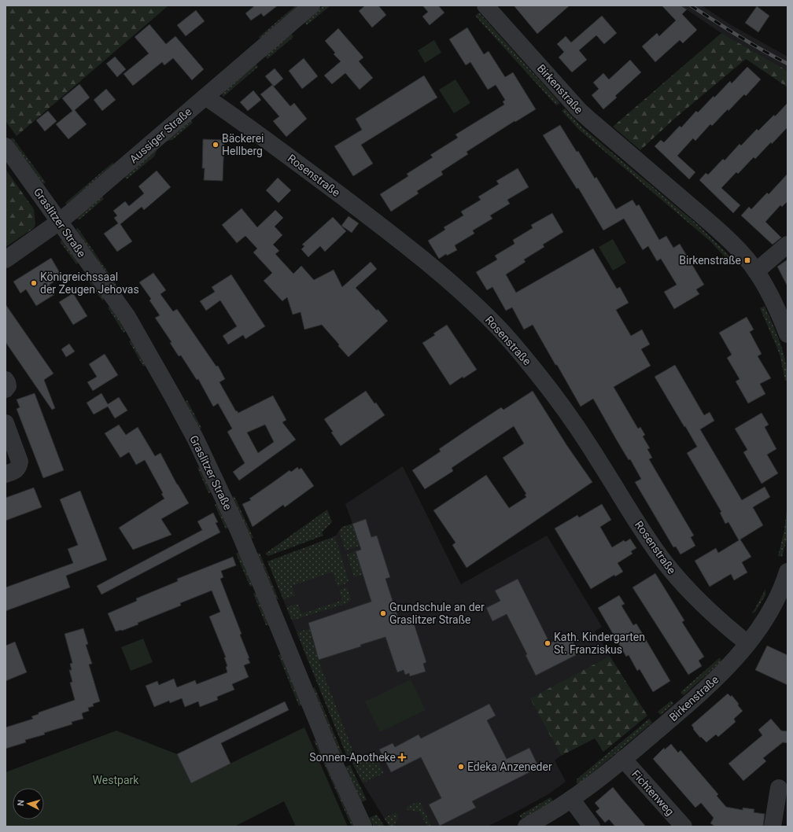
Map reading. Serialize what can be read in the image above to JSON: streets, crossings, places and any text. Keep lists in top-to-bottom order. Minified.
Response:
{"streets":{"street":["Birkenstraße","Aussiger Straße","Rosenstraße","Graslitzer Straße","Fichtenweg"]},"crossings":[["Birkenstraße","Rosenstraße"],["Birkenstraße","Fichtenweg"],["Aussiger Straße","Rosenstraße"],["Aussiger Straße","Graslitzer Straße"]],"parks":["Westpark"],"places":{"other":["Bäckerei Hellberg","Königreichssaal der Zeugen Jehovas","Grundschule an der Graslitzer Straße","Kath. Kindergarten St. Franziskus","Edeka Anzeneder"],"transit":["Birkenstraße"],"health":["Sonnen-Apotheke"]},"north":"left"}
